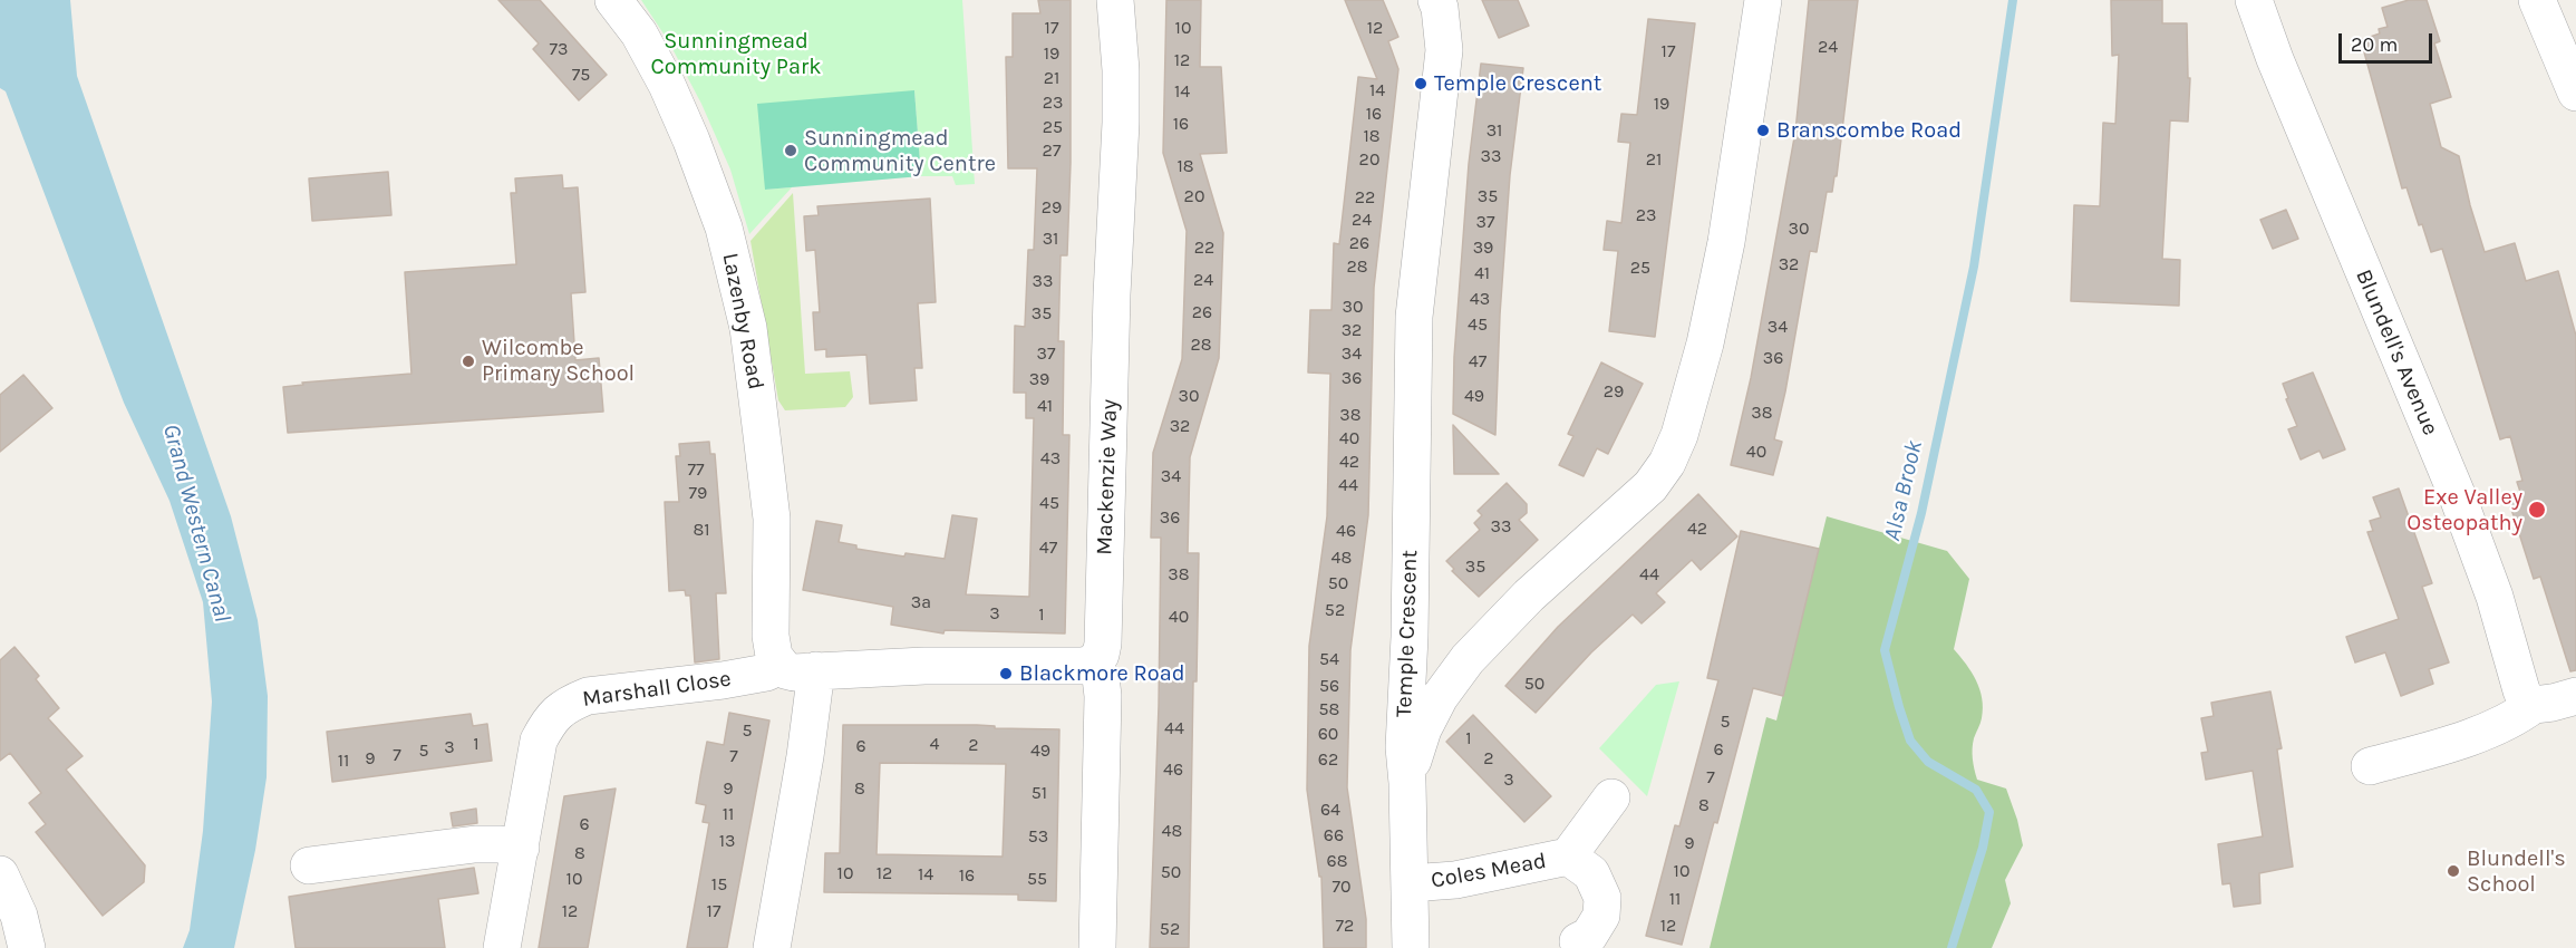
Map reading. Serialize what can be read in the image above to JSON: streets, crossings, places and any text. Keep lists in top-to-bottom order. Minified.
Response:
{"streets":{"street":["Lazenby Road","Blundell's Avenue","Mackenzie Way","Temple Crescent","Marshall Close","Coles Mead"]},"crossings":[["Lazenby Road","Marshall Close"],["Temple Crescent","Coles Mead"]],"water":["Alsa Brook","Grand Western Canal"],"parks":["Sunningmead Community Park"],"places":["Temple Crescent","Branscombe Road","Sunningmead Community Centre","Wilcombe Primary School","Exe Valley Osteopathy","Blackmore Road","Blundell's School"],"house_numbers":["17","10","12","24","73","17","19","12","75","21","14","14","23","19","16","16","25","31","18","27","33","20","21","18","20","35","22","29","23","24","37","30","31","26","22","39","32","28","25","41","24","33","43","30","26","35","45","34","32","28","37","34","36","47","36","39","29","30","49","41","38","38","32","40","40","43","42","77","34","44","79","45","36","33","42","81","46","47","48","35","38","44","50","3a","52","3","1","40","54","50","56","58","5","44","5","60","1","1","4","2","6","3","6","5","49","7","7","9","2","62","11","46","7","3","9","8","51","8","64","11","6","48","66","53","13","9","8","68","10","50","10","12","14","16","10","55","15","70","11","12","17","72","12","52"],"scale_bar":"20 m"}
